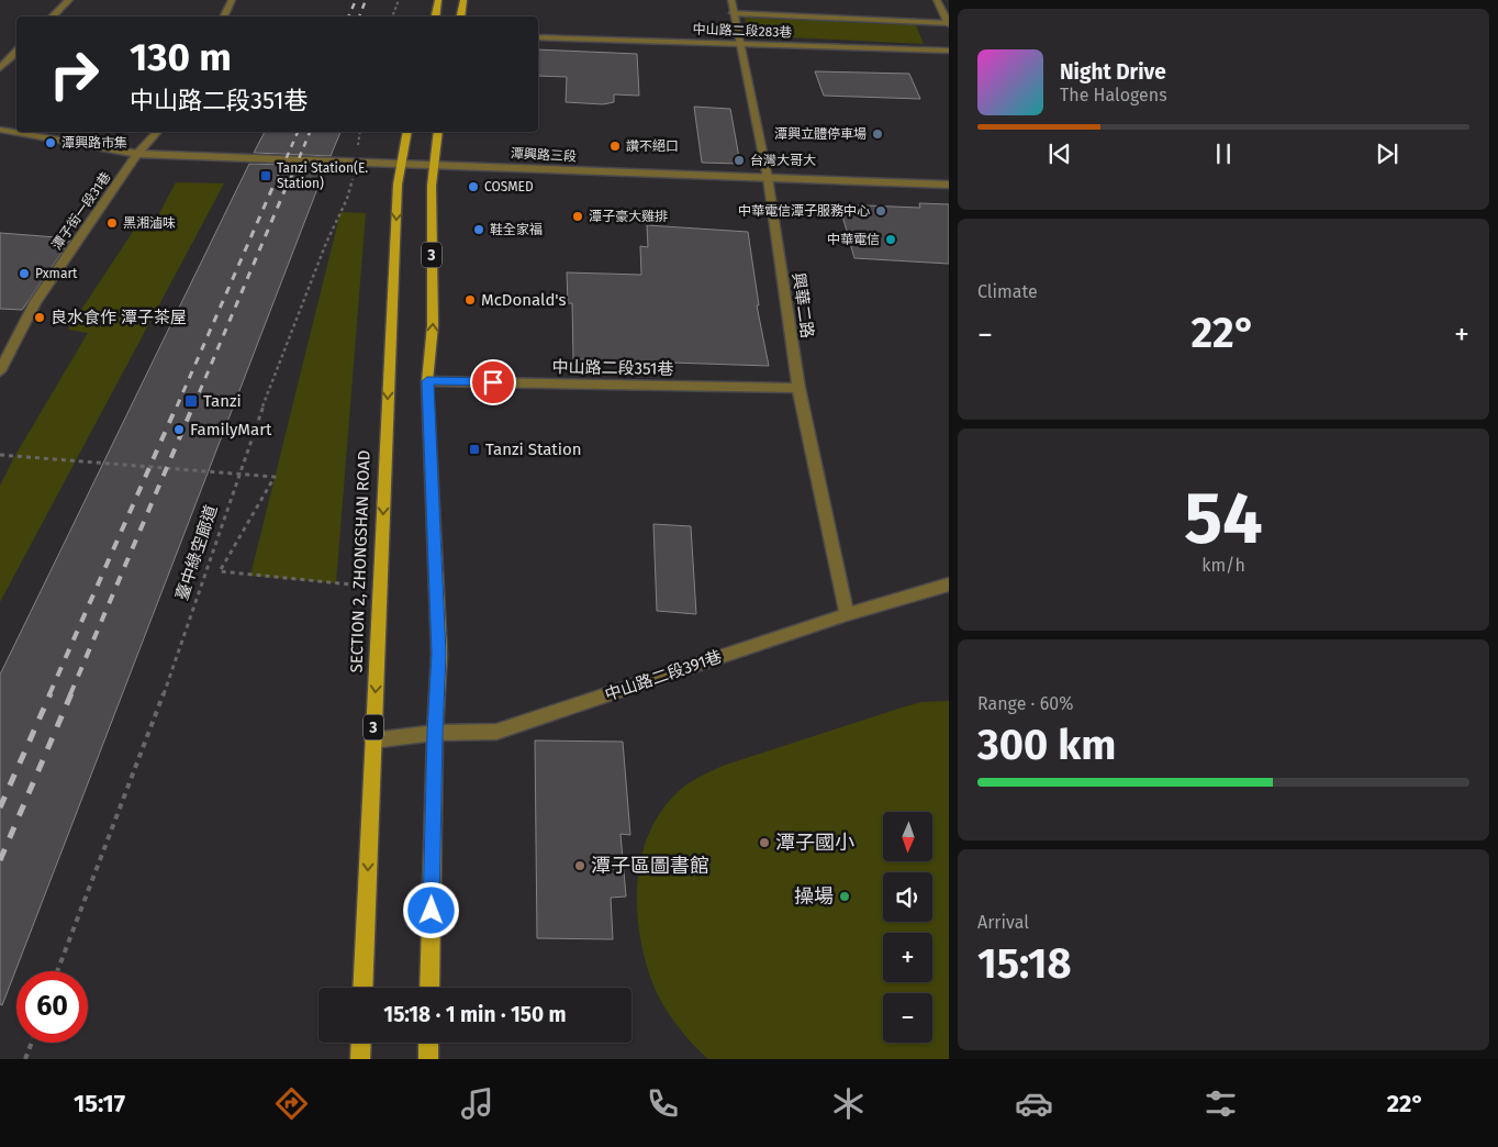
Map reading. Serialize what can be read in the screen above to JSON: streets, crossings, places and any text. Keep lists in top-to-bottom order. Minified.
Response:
{"streets":{"main road":["3","SECTION 2, ZHONGSHAN ROAD"],"street":["中山路二段283巷","潭興路三段","潭子街一段31巷","興華二路","中山路二段351巷","中山路二段391巷"],"path":["臺中綠空廊道"]},"crossings":[["中山路二段283巷","興華二路"],["潭興路三段","潭子街一段31巷"],["潭興路三段","3"],["潭興路三段","興華二路"],["潭興路三段","臺中綠空廊道"],["潭興路三段","SECTION 2, ZHONGSHAN ROAD"],["3","中山路二段351巷"],["3","中山路二段391巷"],["興華二路","中山路二段351巷"],["興華二路","中山路二段391巷"],["SECTION 2, ZHONGSHAN ROAD","中山路二段391巷"]],"places":{"other":["潭興立體停車場","潭興路市集","讚不絕口","台灣大哥大","COSMED","中華電信潭子服務中心","潭子豪大雞排","黑湘滷味","鞋全家福","中華電信","Pxmart","McDonald's","良水食作 潭子茶屋","FamilyMart","潭子國小","潭子區圖書館","操場"],"transit":["Tanzi Station(E. Station)","Tanzi","Tanzi Station"]},"north":"bottom","page":{"turn":["130 m","中山路二段351巷"],"song":["Night Drive","The Halogens"],"tile":["Climate",["54","km/h"],["Range · 60%","300 km"],["Arrival","15:18"]],"heat":["−","22°","+"],"map_buttons":["+","−"],"limit":"60","trip":"15:18 · 1 min · 150 m","tabs":["15:17","22°"]}}
